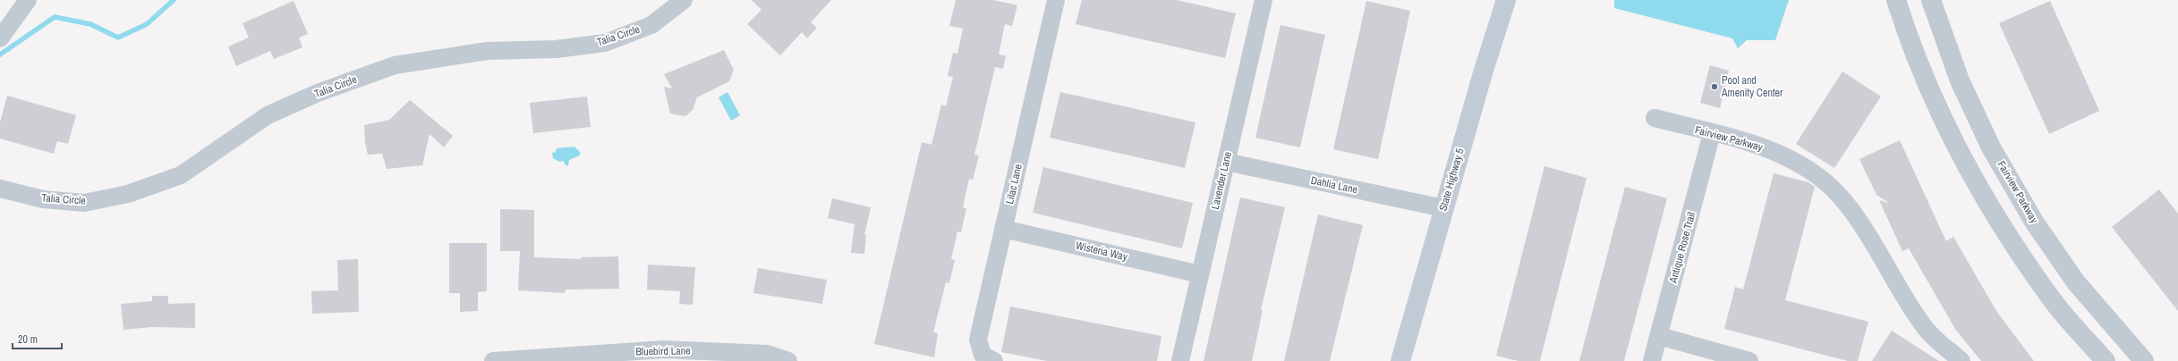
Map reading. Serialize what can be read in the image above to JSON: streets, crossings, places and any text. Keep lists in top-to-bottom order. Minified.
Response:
{"streets":{"main road":["State Highway 5"],"street":["Talia Circle","Fairview Parkway","Lavender Lane","Lilac Lane","Dahlia Lane","Antique Rose Trail","Wisteria Way","Bluebird Lane"]},"crossings":[["Fairview Parkway","Antique Rose Trail"],["State Highway 5","Dahlia Lane"],["Lavender Lane","Dahlia Lane"],["Lavender Lane","Wisteria Way"],["Lilac Lane","Wisteria Way"]],"places":["Pool and Amenity Center"],"scale_bar":"20 m"}
